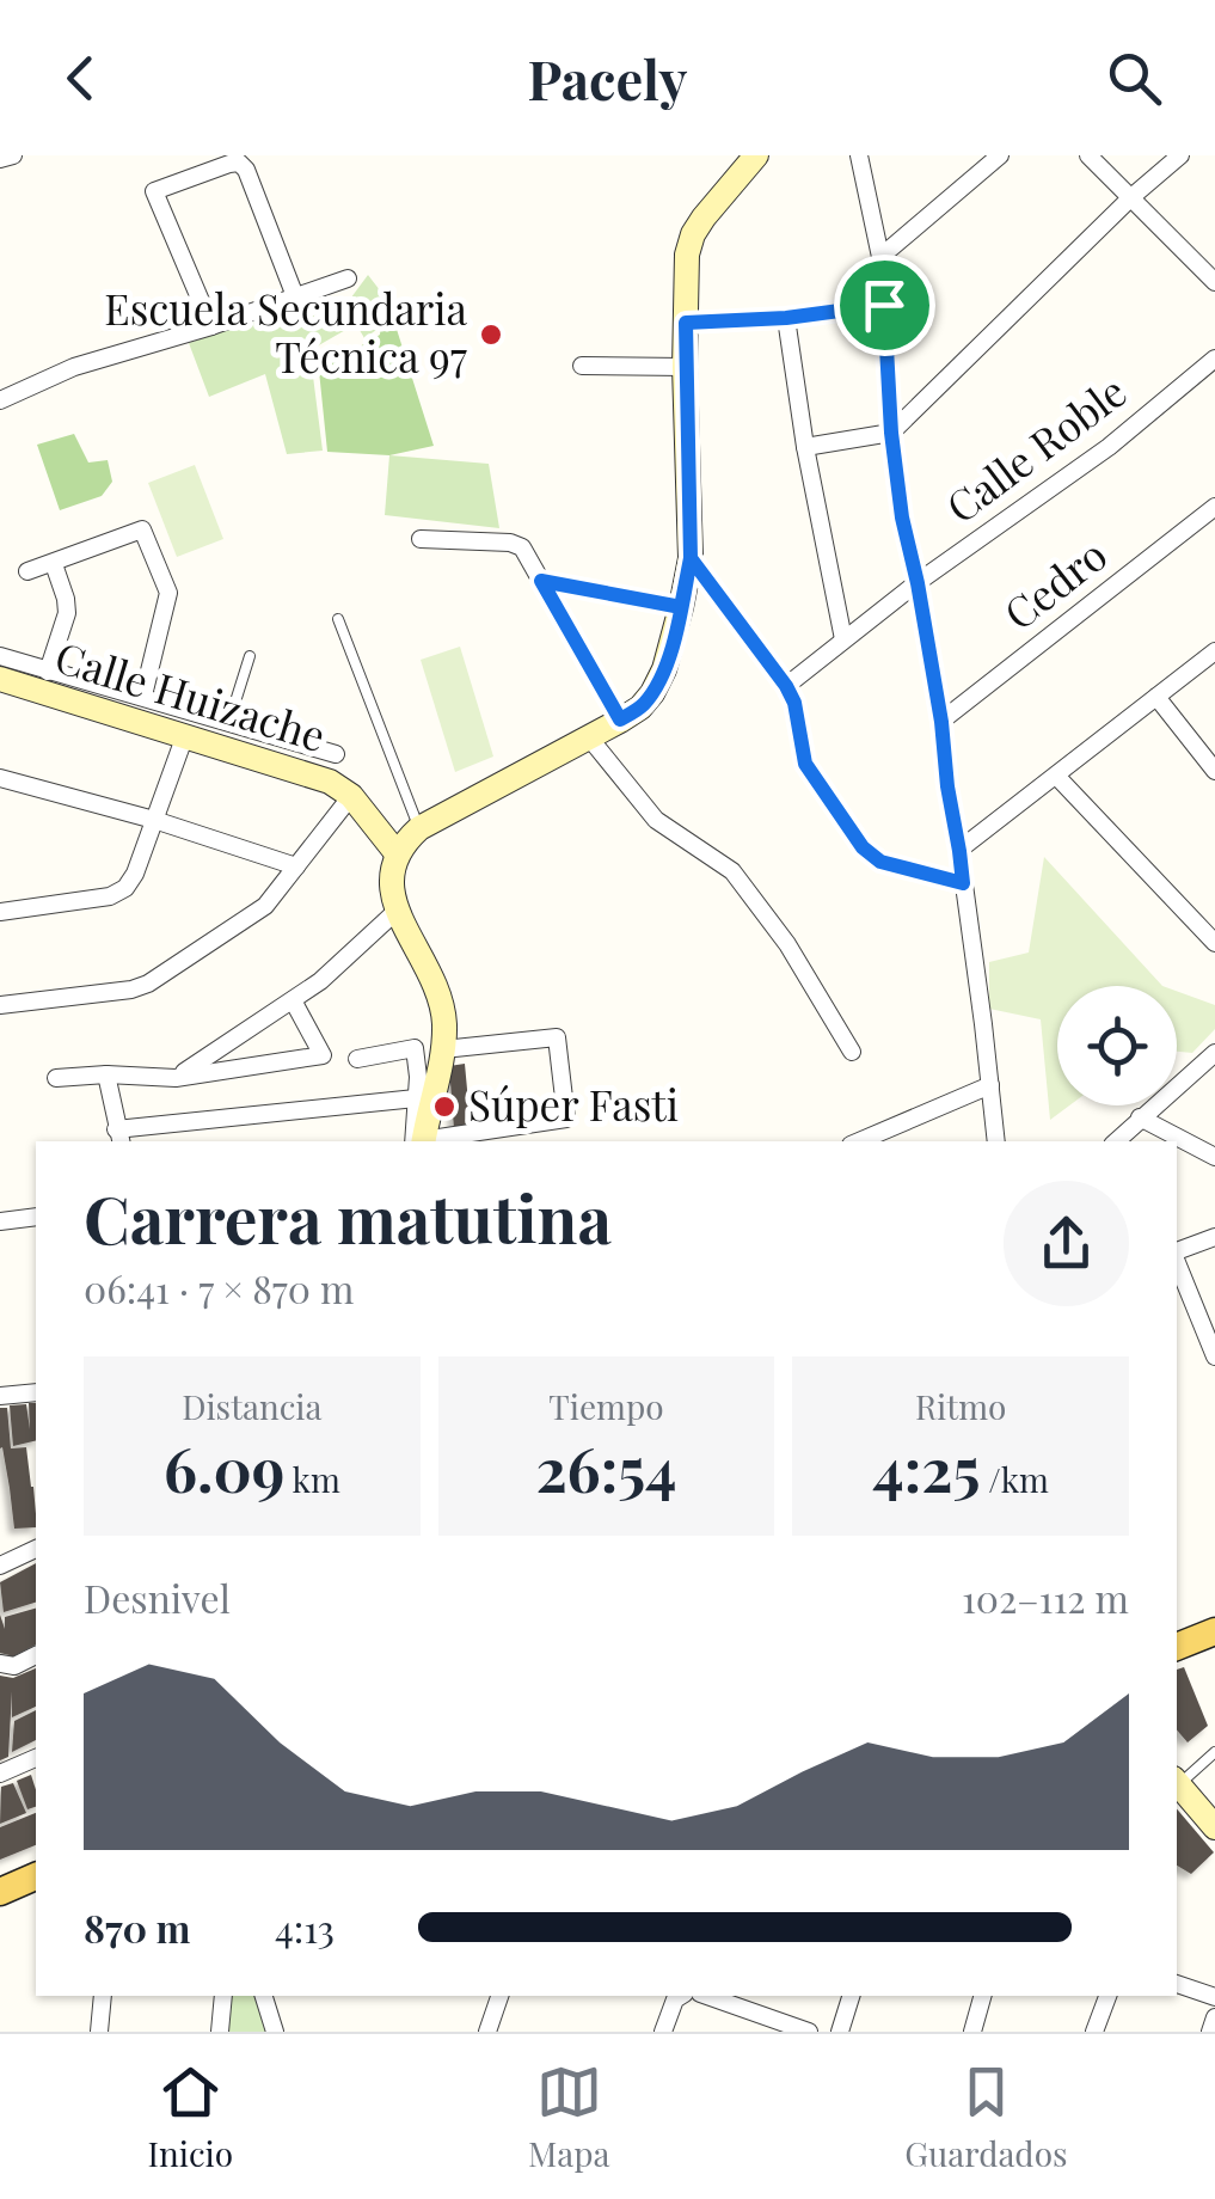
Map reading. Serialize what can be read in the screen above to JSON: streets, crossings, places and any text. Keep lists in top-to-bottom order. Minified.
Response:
{"streets":{"main road":["Calle Huizache"],"street":["Calle Roble","Cedro"]},"places":["Escuela Secundaria Técnica 97","Súper Fasti"],"page":{"header":"Pacely","heading":["Carrera matutina","06:41 · 7 × 870 m"],"stats":[["Distancia","6.09 km"],["Tiempo","26:54"],["Ritmo","4:25 /km"]],"chart":["Desnivel","102–112 m"],"list":[{"name":"870 m","note":"4:13"}],"tabs":["Inicio","Mapa","Guardados"]}}
